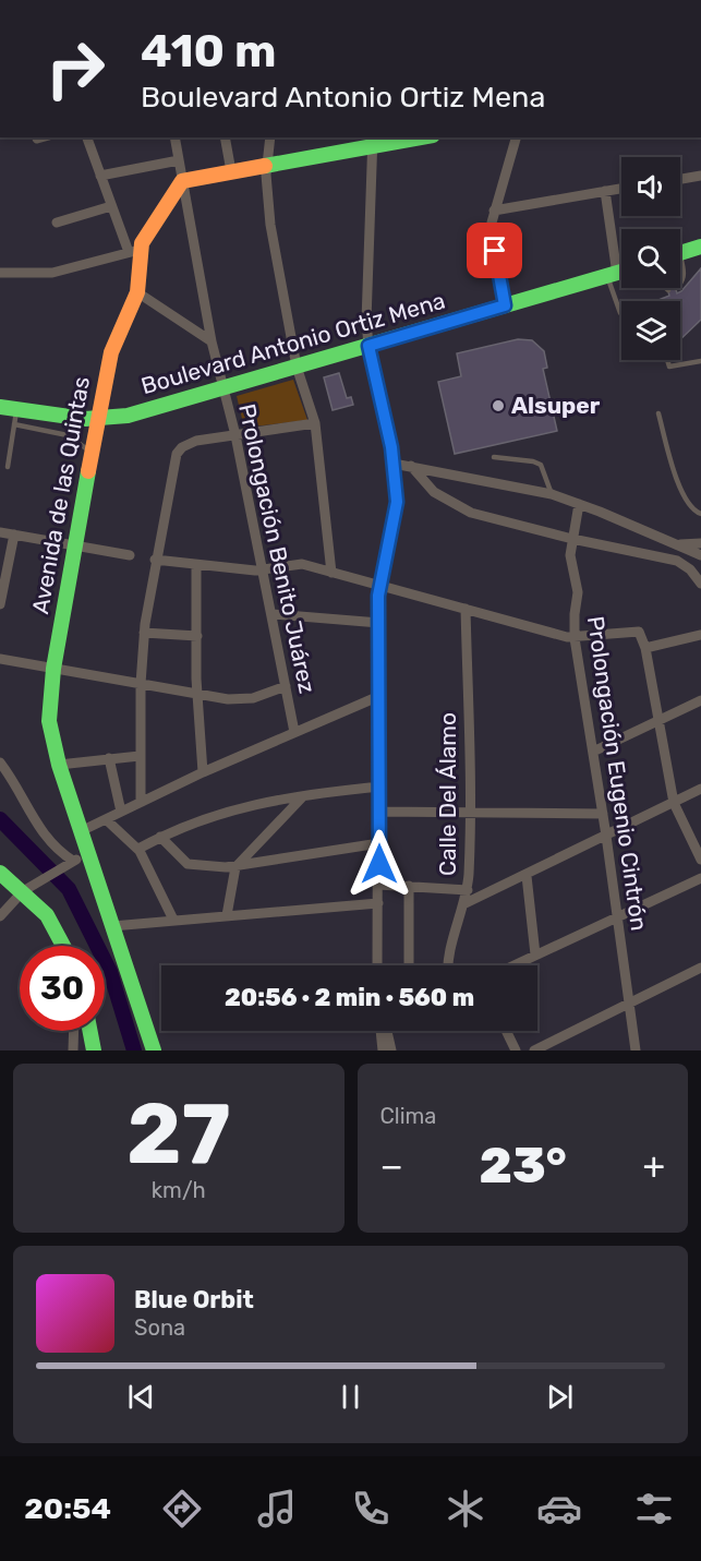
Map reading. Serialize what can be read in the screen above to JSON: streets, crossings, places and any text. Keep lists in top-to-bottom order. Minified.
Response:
{"streets":{"street":["Boulevard Antonio Ortiz Mena","Avenida de las Quintas","Prolongación Benito Juárez","Prolongación Eugenio Cintrón","Calle Del Álamo"]},"crossings":[["Boulevard Antonio Ortiz Mena","Avenida de las Quintas"],["Boulevard Antonio Ortiz Mena","Prolongación Benito Juárez"],["Avenida de las Quintas","Prolongación Benito Juárez"]],"places":["Alsuper"],"page":{"turn":["410 m","Boulevard Antonio Ortiz Mena"],"limit":"30","trip":"20:56 · 2 min · 560 m","tile":[["27","km/h"],"Clima"],"heat":["−","23°","+"],"song":["Blue Orbit","Sona"],"tabs":"20:54"}}
